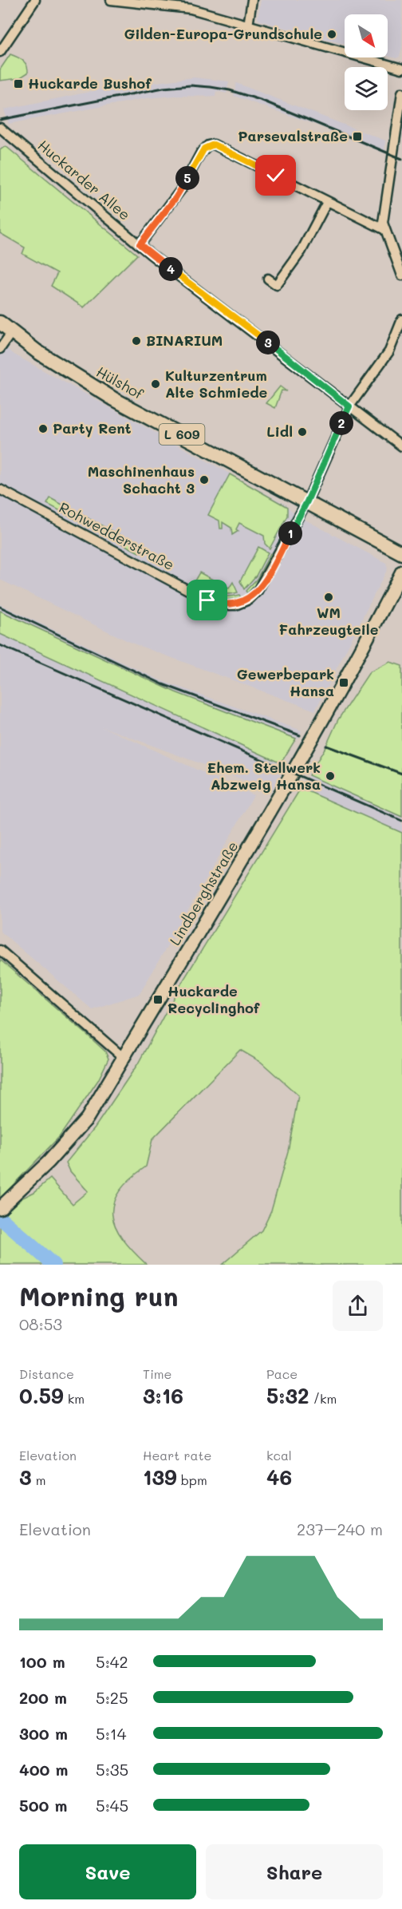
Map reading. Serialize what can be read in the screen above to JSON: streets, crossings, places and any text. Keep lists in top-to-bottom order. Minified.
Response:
{"streets":{"main road":["Hülshof","L 609","Lindberghstraße"],"street":["Huckarder Allee","Rohwedderstraße"]},"crossings":[["Hülshof","L 609"],["Hülshof","Rohwedderstraße"],["L 609","Rohwedderstraße"]],"places":{"other":["Gilden-Europa-Grundschule","BINARIUM","Kulturzentrum Alte Schmiede","Party Rent","Lidl","Maschinenhaus Schacht 3","WM Fahrzeugteile","Ehem. Stellwerk Abzweig Hansa"],"transit":["Huckarde Bushof","Parsevalstraße","Gewerbepark Hansa","Huckarde Recyclinghof"]},"north":"bottom right","page":{"pins":["5","4","3","2","1"],"heading":["Morning run","08:53"],"stats":[["Distance","0.59 km"],["Time","3:16"],["Pace","5:32 /km"],["Elevation","3 m"],["Heart rate","139 bpm"],["kcal","46"]],"chart":["Elevation","237–240 m"],"list":[{"name":"100 m","note":"5:42"},{"name":"200 m","note":"5:25"},{"name":"300 m","note":"5:14"},{"name":"400 m","note":"5:35"},{"name":"500 m","note":"5:45"}],"buttons":["Save","Share"]}}
